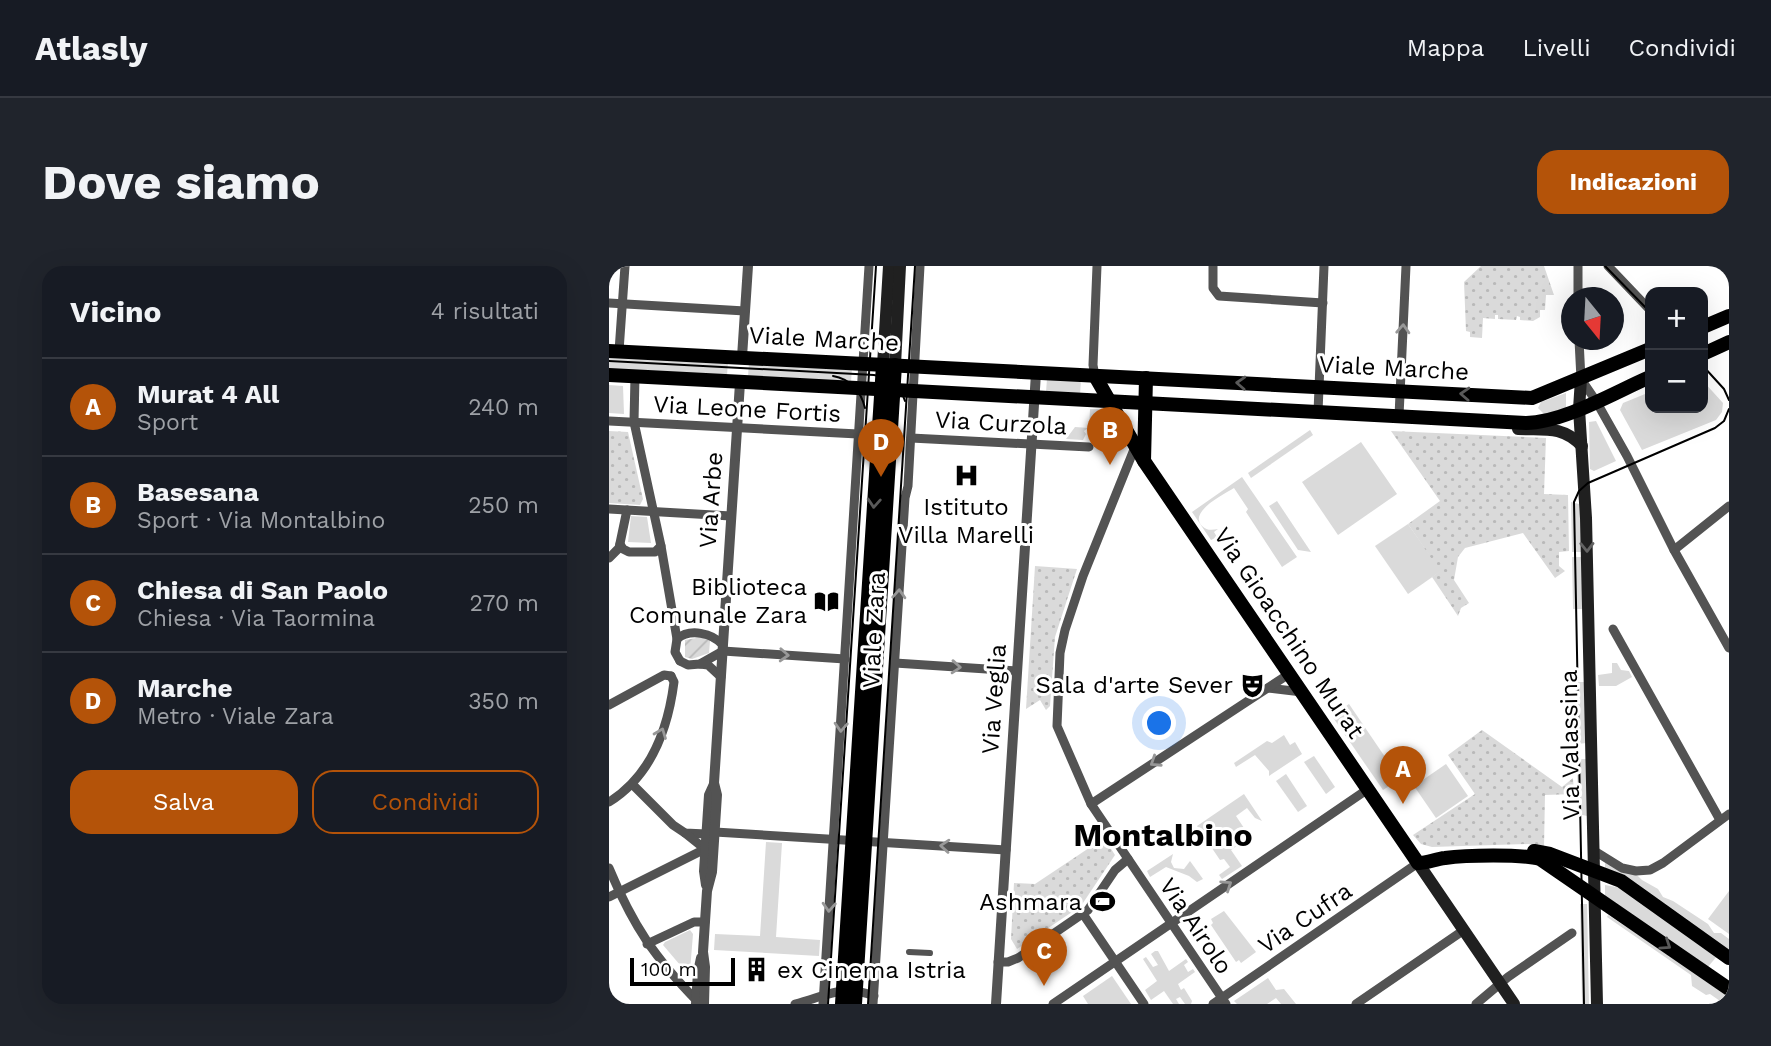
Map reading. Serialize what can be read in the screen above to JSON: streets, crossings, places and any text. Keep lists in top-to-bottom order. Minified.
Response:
{"streets":{"main road":["Viale Marche","Viale Zara","Via Gioacchino Murat","Via Valassina"],"street":["Via Leone Fortis","Via Curzola","Via Arbe","Via Veglia","Via Cufra","Via Airolo"]},"crossings":[["Viale Marche","Via Arbe"],["Viale Marche","Viale Zara"],["Viale Marche","Via Gioacchino Murat"],["Viale Marche","Via Veglia"],["Viale Marche","Via Valassina"],["Via Leone Fortis","Via Arbe"],["Via Leone Fortis","Viale Zara"],["Via Curzola","Viale Zara"],["Via Curzola","Via Veglia"],["Via Gioacchino Murat","Via Cufra"],["Via Gioacchino Murat","Via Airolo"],["Via Cufra","Via Airolo"]],"one_way":["Via Valassina"],"districts":["Montalbino"],"places":{"hospital":["Istituto Villa Marelli"],"library":["Biblioteca Comunale Zara"],"theatre":["Sala d'arte Sever"],"sports":["Ashmara"],"building":["ex Cinema Istria"]},"scale_bar":"100 m","north":"bottom","page":{"header":"Atlasly","nav":["Mappa","Livelli","Condividi"],"buttons":["Indicazioni",["Salva","Condividi"]],"title":"Dove siamo","heading":["Vicino","4 risultati"],"map_buttons":["+","−"],"list":[{"mark":"A","name":"Murat 4 All","note":"Sport","value":"240 m"},{"mark":"B","name":"Basesana","note":"Sport · Via Montalbino","value":"250 m"},{"mark":"C","name":"Chiesa di San Paolo","note":"Chiesa · Via Taormina","value":"270 m"},{"mark":"D","name":"Marche","note":"Metro · Viale Zara","value":"350 m"}],"pins":["B","D","A","C"],"scale":"100 m"}}
